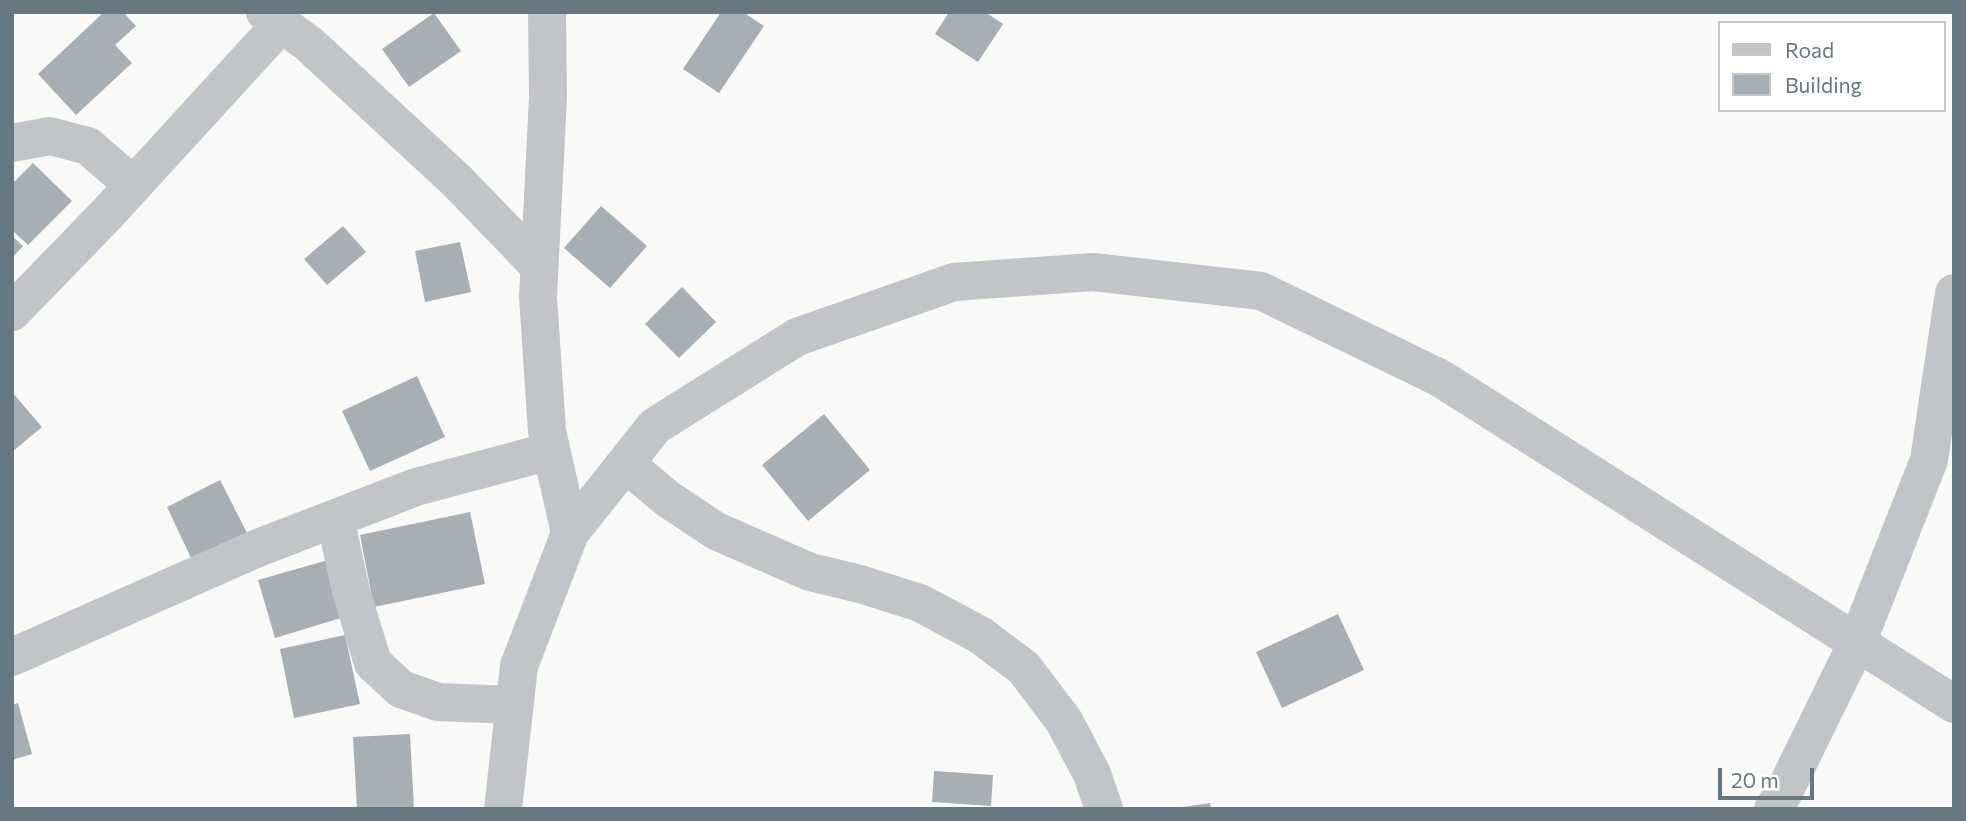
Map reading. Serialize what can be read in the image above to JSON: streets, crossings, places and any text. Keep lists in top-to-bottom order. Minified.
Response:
{"legend":["Road","Building"],"scale_bar":"20 m"}
